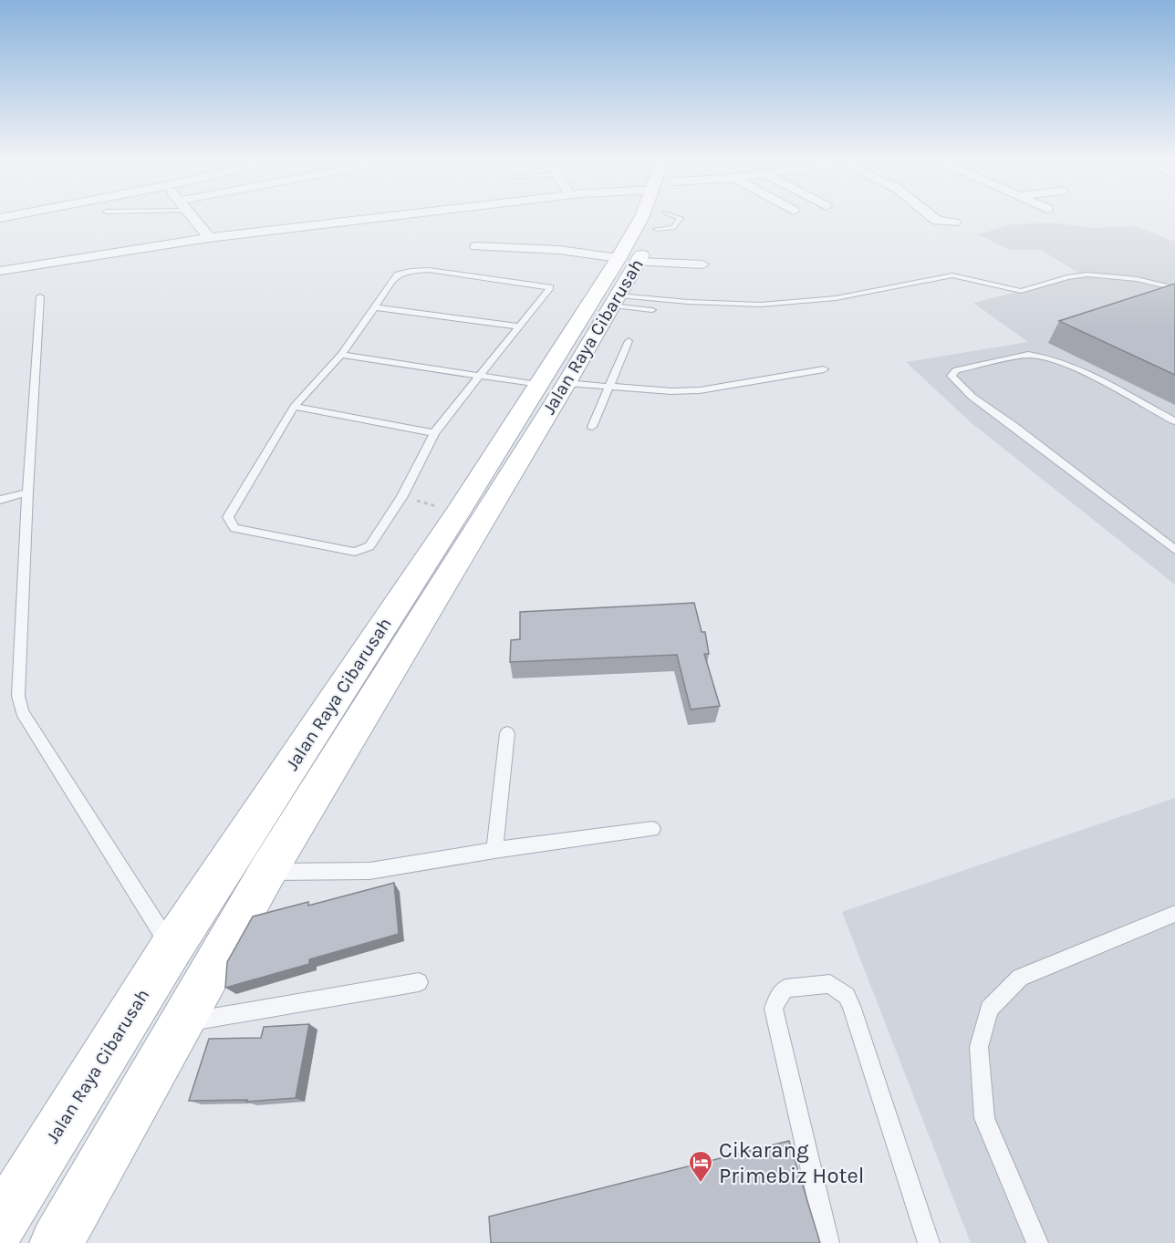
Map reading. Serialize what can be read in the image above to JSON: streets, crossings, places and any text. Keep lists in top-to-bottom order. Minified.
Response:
{"streets":{"main road":["Jalan Raya Cibarusah"]},"places":{"hotel":["Cikarang Primebiz Hotel"]}}
